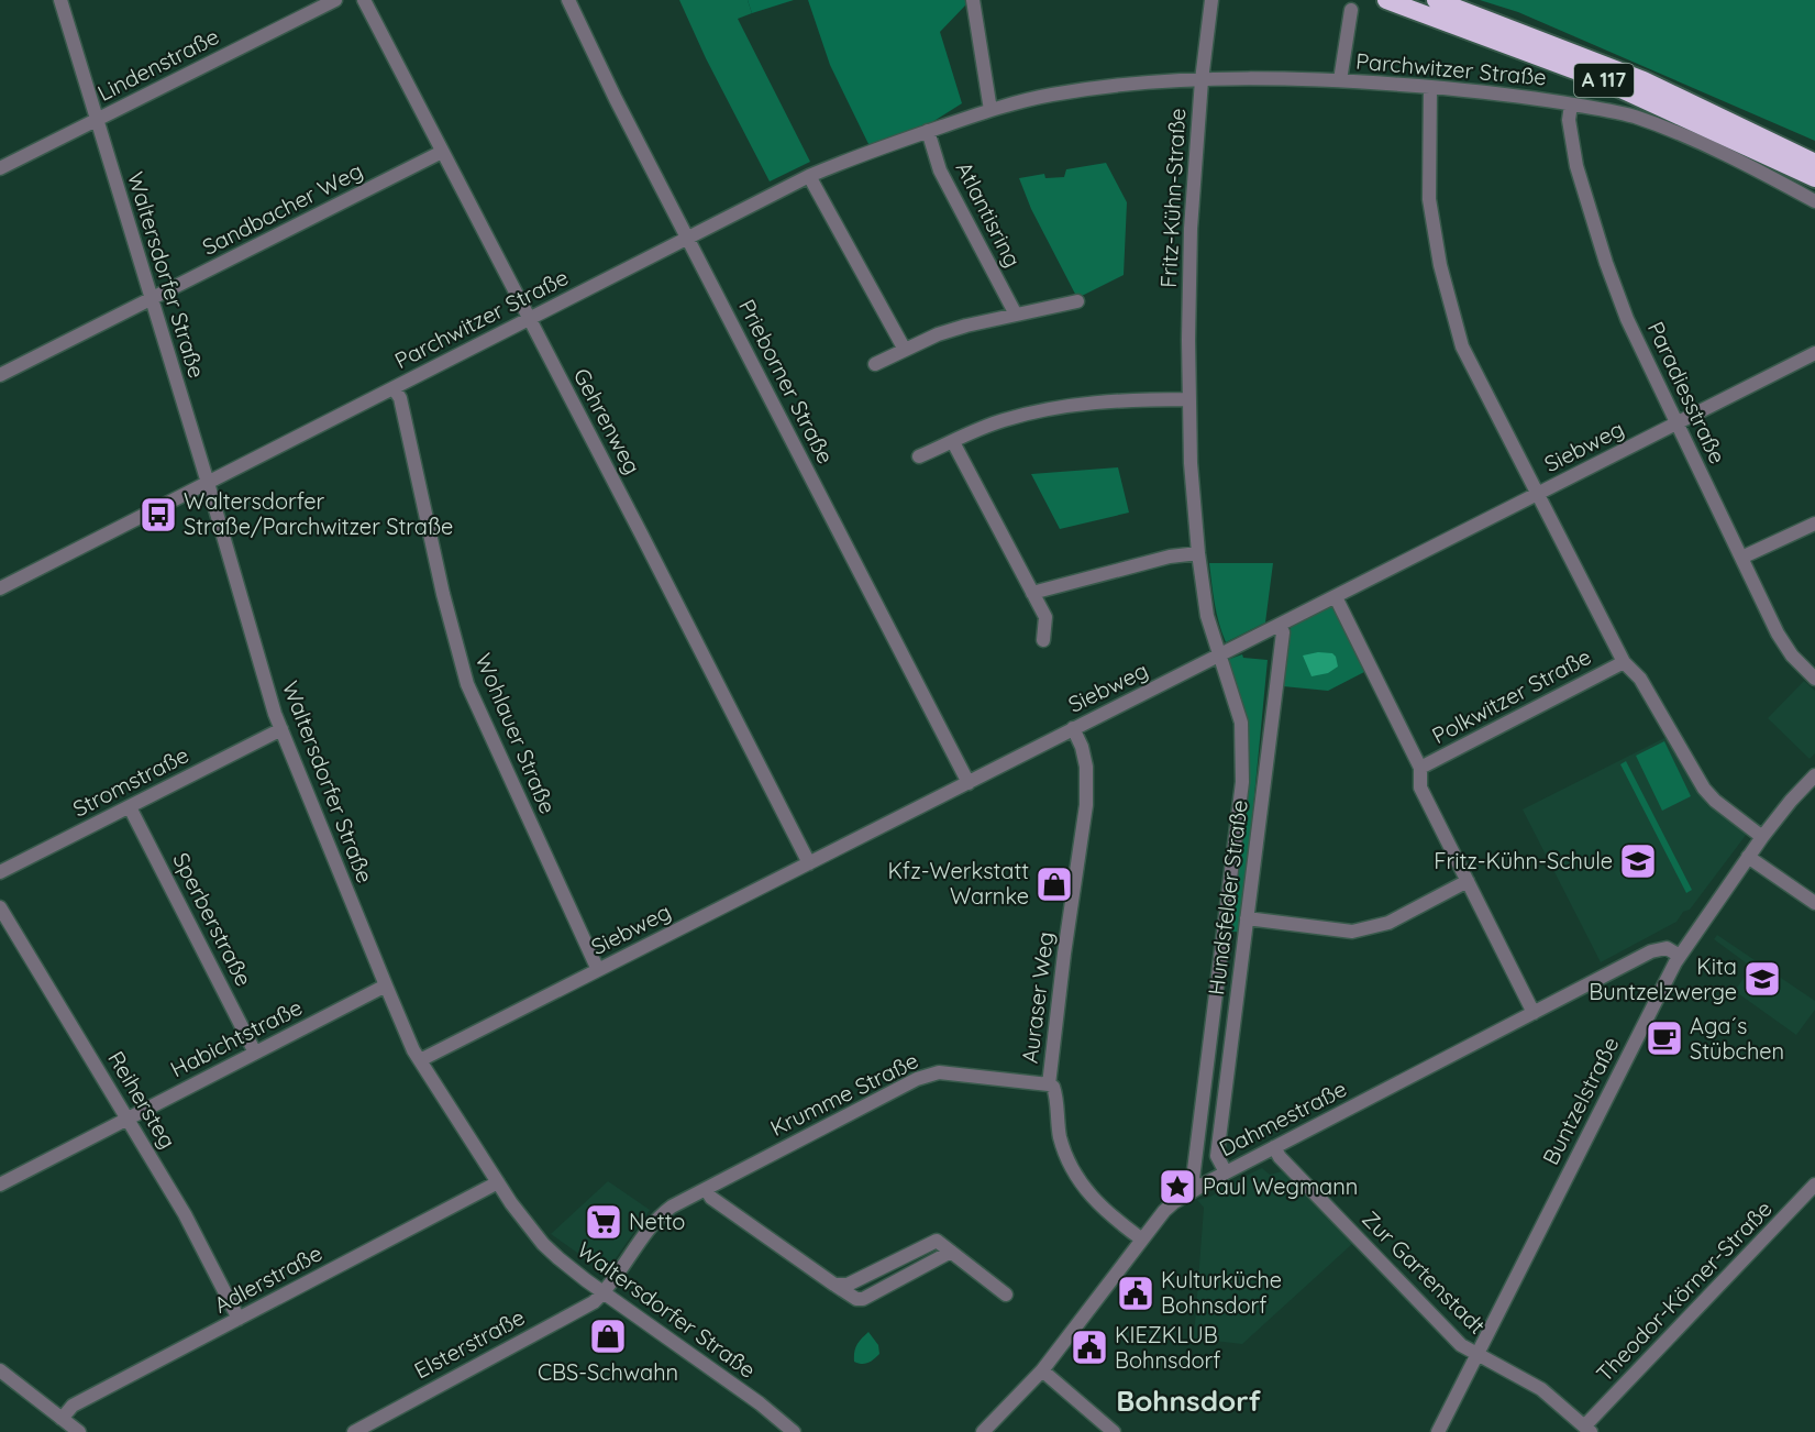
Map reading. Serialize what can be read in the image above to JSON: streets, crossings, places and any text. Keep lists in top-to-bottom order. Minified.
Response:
{"streets":{"highway":["A 117"],"street":["Lindenstraße","Parchwitzer Straße","Fritz-Kühn-Straße","Sandbacher Weg","Atlantisring","Waltersdorfer Straße","Prieborner Straße","Paradiesstraße","Gehrenweg","Siebweg","Polkwitzer Straße","Wohlauer Straße","Stromstraße","Hundsfelder Straße","Sperberstraße","Auraser Weg","Habichtstraße","Krumme Straße","Reihersteg","Buntzelstraße","Dahmestraße","Zur Gartenstadt","Adlerstraße","Theodor-Körner-Straße","Elsterstraße"]},"crossings":[["Lindenstraße","Waltersdorfer Straße"],["Parchwitzer Straße","Fritz-Kühn-Straße"],["Parchwitzer Straße","Atlantisring"],["Parchwitzer Straße","Waltersdorfer Straße"],["Parchwitzer Straße","Prieborner Straße"],["Parchwitzer Straße","Paradiesstraße"],["Parchwitzer Straße","Gehrenweg"],["Parchwitzer Straße","Wohlauer Straße"],["Fritz-Kühn-Straße","Siebweg"],["Fritz-Kühn-Straße","Hundsfelder Straße"],["Sandbacher Weg","Waltersdorfer Straße"],["Sandbacher Weg","Gehrenweg"],["Waltersdorfer Straße","Siebweg"],["Waltersdorfer Straße","Stromstraße"],["Waltersdorfer Straße","Habichtstraße"],["Waltersdorfer Straße","Krumme Straße"],["Waltersdorfer Straße","Adlerstraße"],["Waltersdorfer Straße","Elsterstraße"],["Prieborner Straße","Siebweg"],["Paradiesstraße","Siebweg"],["Gehrenweg","Siebweg"],["Siebweg","Wohlauer Straße"],["Siebweg","Hundsfelder Straße"],["Siebweg","Auraser Weg"],["Stromstraße","Sperberstraße"],["Hundsfelder Straße","Dahmestraße"],["Sperberstraße","Habichtstraße"],["Auraser Weg","Krumme Straße"],["Auraser Weg","Dahmestraße"],["Habichtstraße","Reihersteg"],["Krumme Straße","Elsterstraße"],["Reihersteg","Adlerstraße"],["Buntzelstraße","Dahmestraße"],["Buntzelstraße","Zur Gartenstadt"],["Dahmestraße","Zur Gartenstadt"],["Zur Gartenstadt","Theodor-Körner-Straße"]],"districts":["Bohnsdorf"],"places":{"bus stop":["Waltersdorfer Straße/Parchwitzer Straße"],"school or university":["Fritz-Kühn-Schule","Kita Buntzelzwerge"],"shop":["Kfz-Werkstatt Warnke","CBS-Schwahn"],"cafe":["Aga´s Stübchen"],"place":["Paul Wegmann"],"supermarket":["Netto"],"public building":["Kulturküche Bohnsdorf","KIEZKLUB Bohnsdorf"]}}
